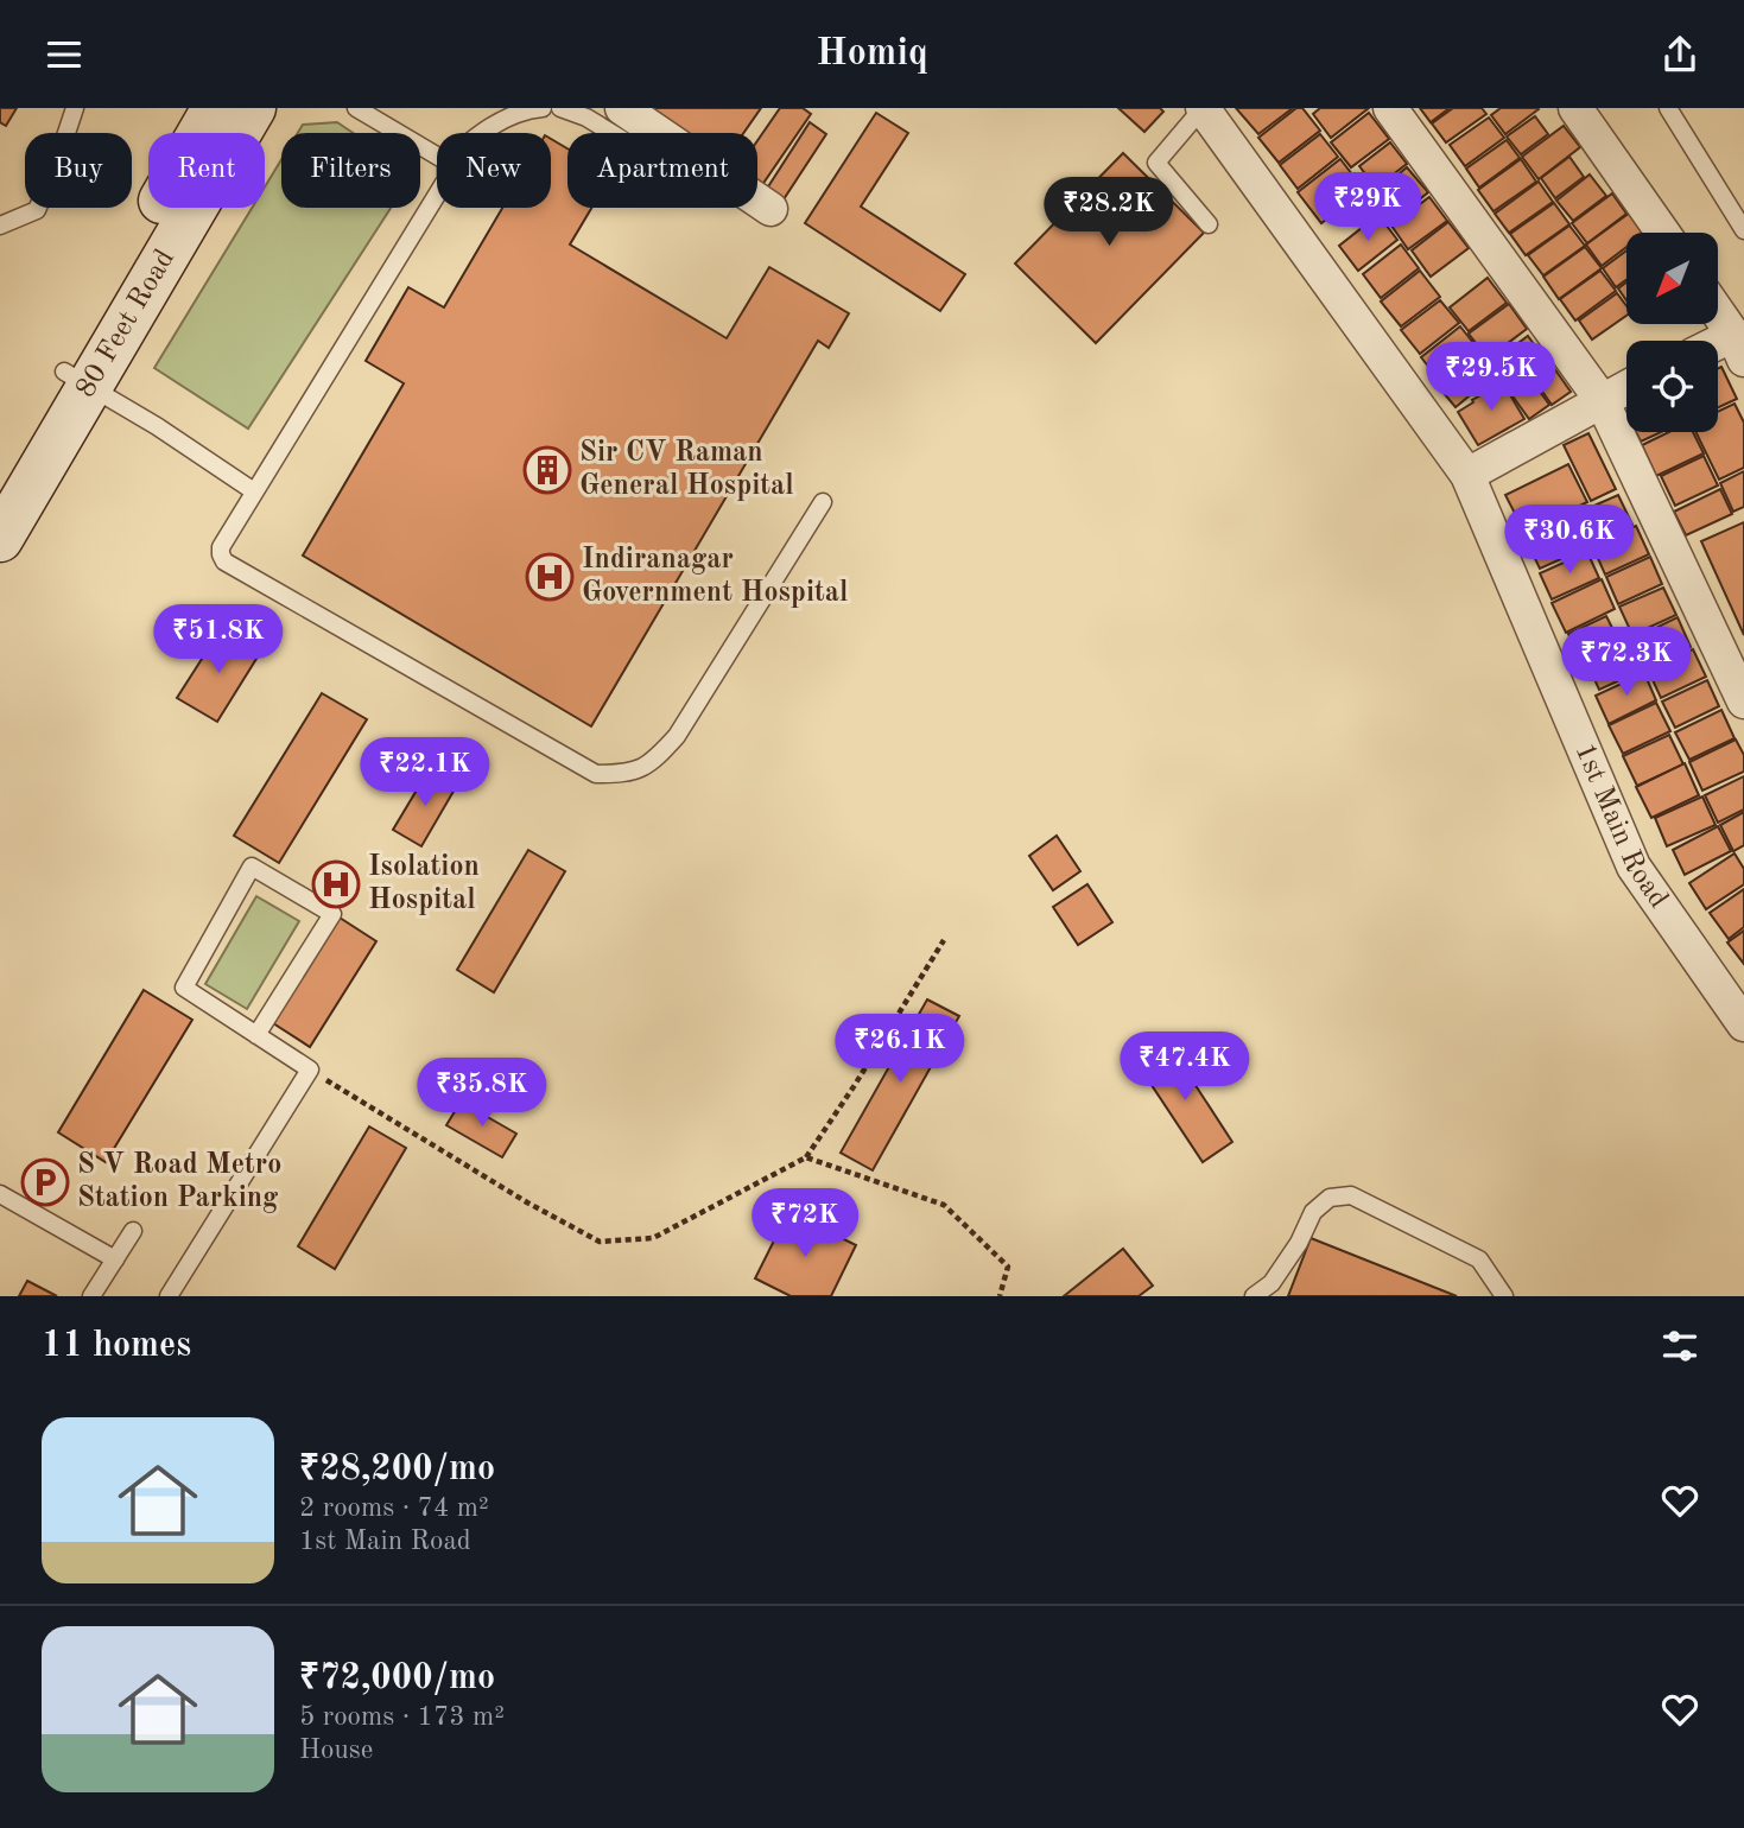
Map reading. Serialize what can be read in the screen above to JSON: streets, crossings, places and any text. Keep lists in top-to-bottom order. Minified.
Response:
{"streets":{"main road":["80 Feet Road"],"street":["1st Main Road"]},"places":{"building":["Sir CV Raman General Hospital"],"hospital":["Indiranagar Government Hospital","Isolation Hospital"],"parking":["S V Road Metro Station Parking"]},"north":"bottom left","page":{"header":"Homiq","chip":["Buy","Rent","Filters","New","Apartment"],"price":["₹29K","₹28.2K","₹29.5K","₹30.6K","₹51.8K","₹72.3K","₹22.1K","₹26.1K","₹47.4K","₹35.8K","₹72K"],"heading":"11 homes","list":[{"name":"₹28,200/mo","note":"2 rooms · 74 m² · 1st Main Road"},{"name":"₹72,000/mo","note":"5 rooms · 173 m² · House"}]}}
